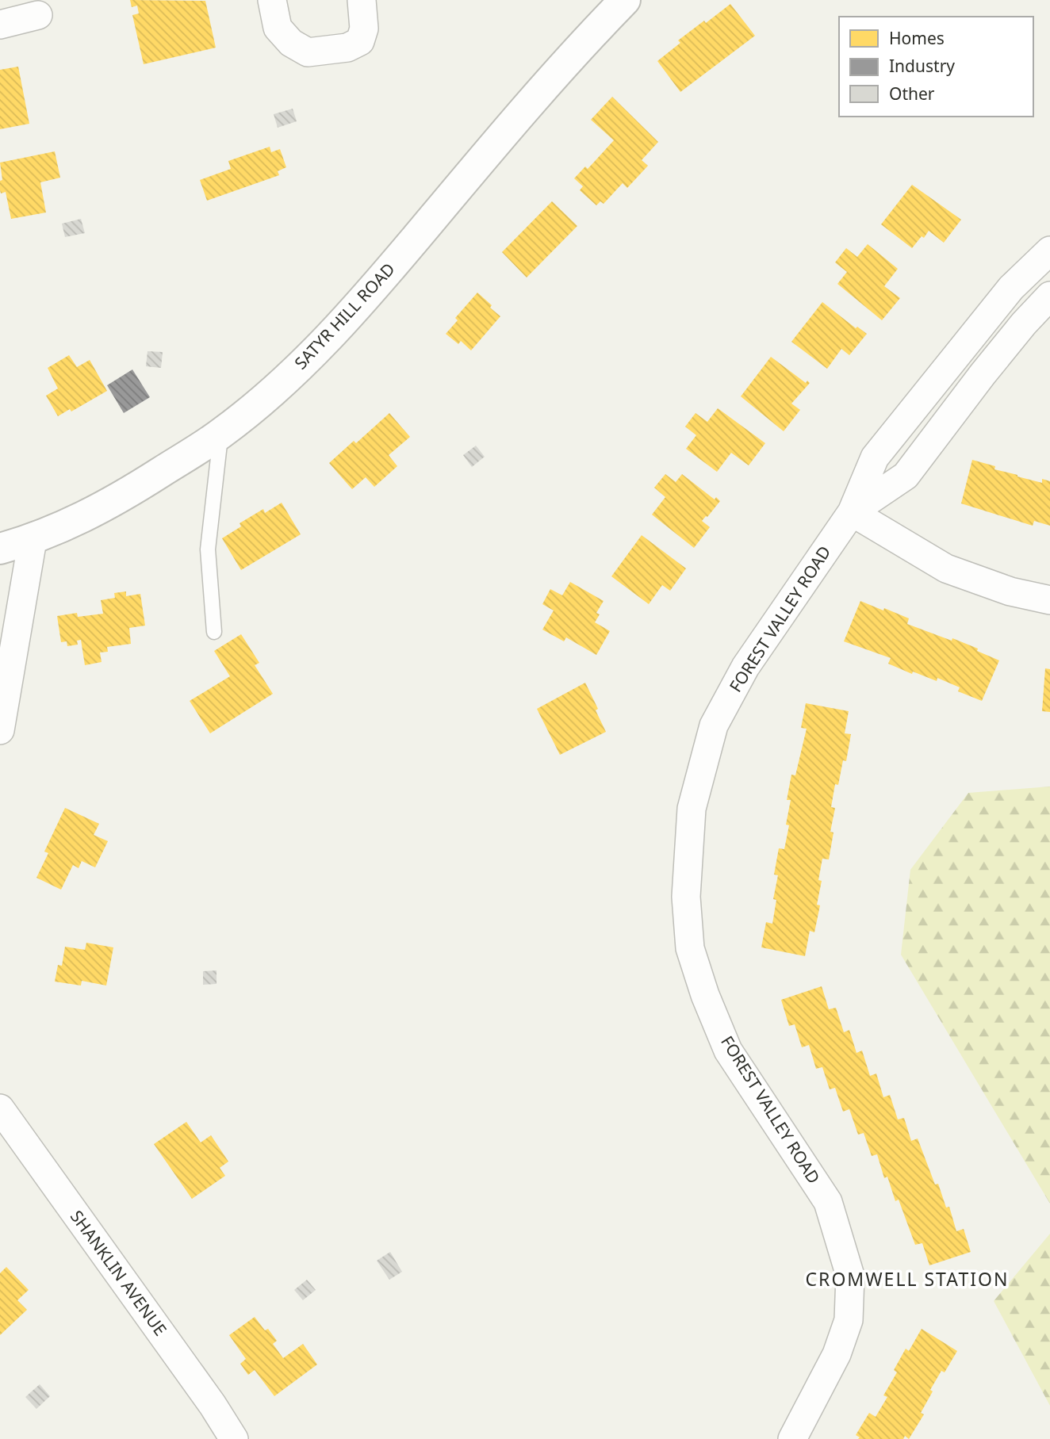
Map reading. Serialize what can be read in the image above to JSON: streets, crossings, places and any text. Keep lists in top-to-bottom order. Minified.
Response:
{"streets":{"street":["SATYR HILL ROAD","FOREST VALLEY ROAD","SHANKLIN AVENUE"]},"districts":["CROMWELL STATION"],"legend":["Homes","Industry","Other"]}
